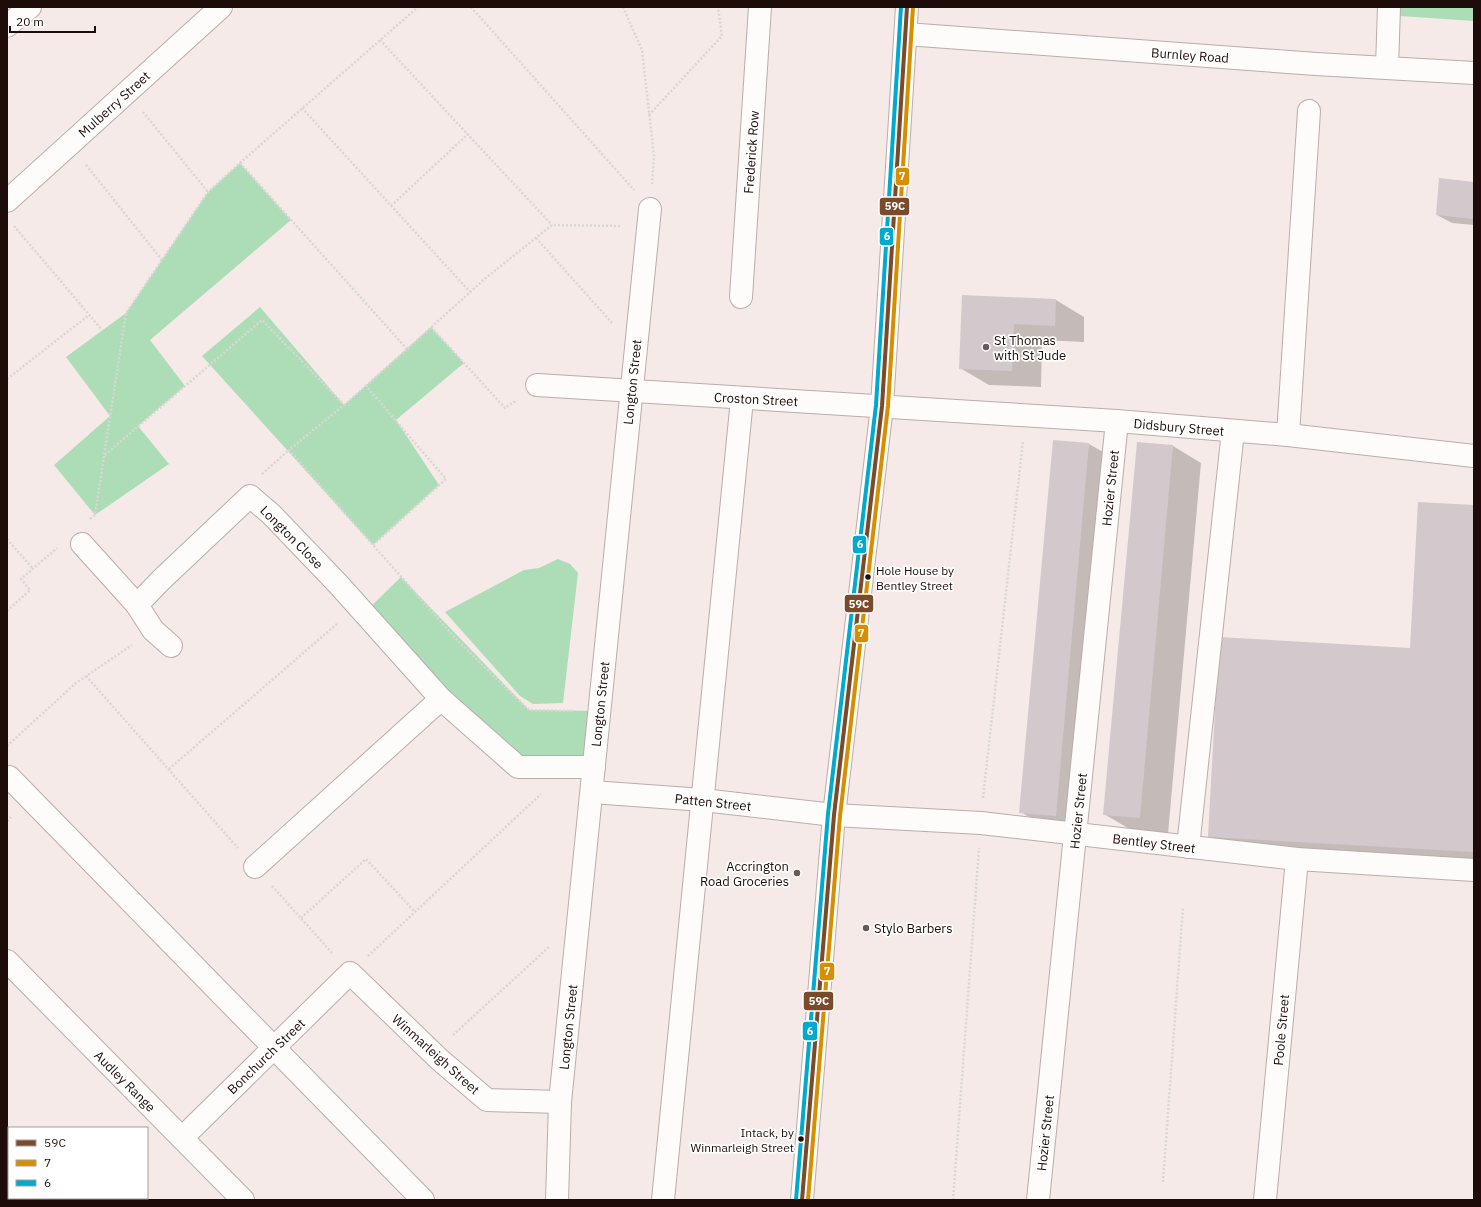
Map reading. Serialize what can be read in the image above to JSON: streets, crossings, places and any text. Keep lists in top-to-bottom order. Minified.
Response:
{"streets":{"street":["Burnley Road","Mulberry Street","Frederick Row","Longton Street","Croston Street","Didsbury Street","Hozier Street","Longton Close","Patten Street","Bentley Street","Poole Street","Winmarleigh Street","Bonchurch Street","Audley Range"]},"crossings":[["Longton Street","Croston Street"],["Longton Street","Longton Close"],["Longton Street","Patten Street"],["Longton Street","Winmarleigh Street"],["Croston Street","Didsbury Street"],["Didsbury Street","Hozier Street"],["Hozier Street","Bentley Street"],["Patten Street","Bentley Street"],["Bentley Street","Poole Street"],["Winmarleigh Street","Bonchurch Street"],["Bonchurch Street","Audley Range"]],"places":["St Thomas with St Jude","Hole House by Bentley Street","Accrington Road Groceries","Stylo Barbers","Intack, by Winmarleigh Street"],"lines":["transit line 59C","transit line 7","transit line 6"],"legend":["59C","7","6"],"scale_bar":"20 m"}
